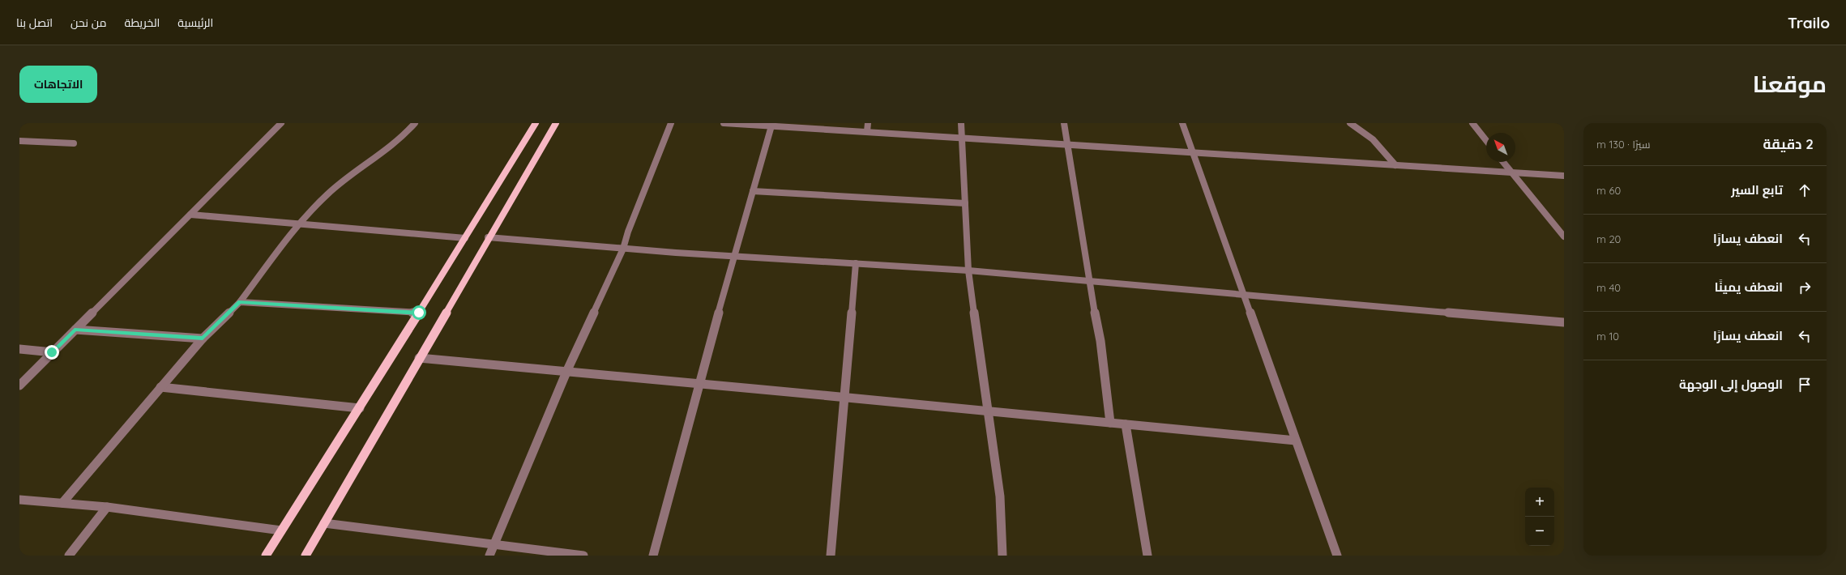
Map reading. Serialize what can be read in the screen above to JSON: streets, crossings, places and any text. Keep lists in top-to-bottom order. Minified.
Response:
{"north":"top left","page":{"header":"Trailo","nav":["الرئيسية","الخريطة","من نحن","اتصل بنا"],"title":"موقعنا","buttons":"الاتجاهات","heading":["2 دقيقة","سيرًا · 130 m"],"list":[["تابع السير","60 m"],["انعطف يسارًا","20 m"],["انعطف يمينًا","40 m"],["انعطف يسارًا","10 m"],"الوصول إلى الوجهة"],"map_buttons":["+","−"]}}
